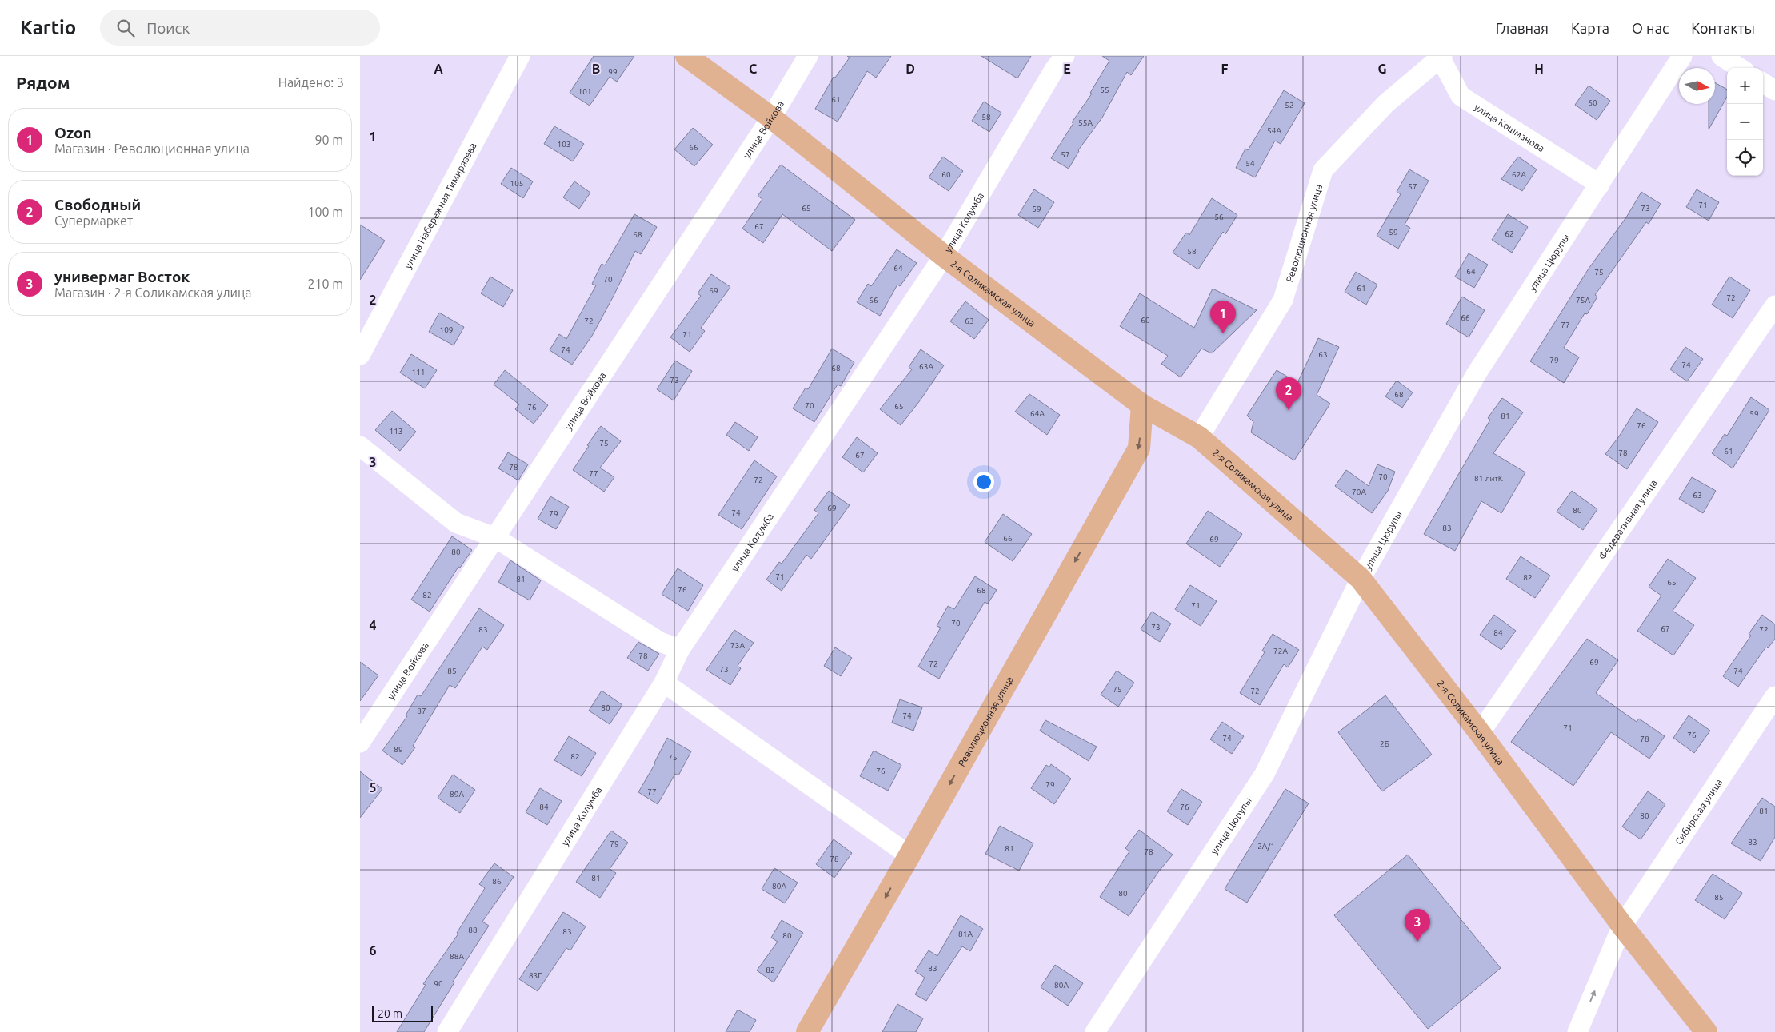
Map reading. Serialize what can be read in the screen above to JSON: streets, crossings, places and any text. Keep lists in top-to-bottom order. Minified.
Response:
{"streets":{"main road":["Революционная улица","2-я Соликамская улица"],"street":["улица Кошманова","улица Войкова","улица Набережная Тимирязева","улица Колумба","улица Цюрупы","Федеративная улица","Сибирская улица"]},"crossings":[["улица Кошманова","Революционная улица"],["улица Кошманова","улица Цюрупы"],["улица Войкова","2-я Соликамская улица"],["улица Колумба","2-я Соликамская улица"],["Революционная улица","2-я Соликамская улица"],["улица Цюрупы","2-я Соликамская улица"],["2-я Соликамская улица","Федеративная улица"],["2-я Соликамская улица","Сибирская улица"]],"one_way":["Революционная улица"],"house_numbers":["99","55","101","61","60","52","58","55А","54А","103","66","57","54","60","62А","105","57","71","65","73","59","56","67","59","62","68","58","64","64","75","70","61","69","72","66","75А","66","60","72","63","77","109","71","74","63","79","74","63А","68","111","73","68","70","65","76","64А","59","81","76","113","75","61","78","67","78","77","70","81 литК","72","70А","63","69","80","74","79","83","66","69","80","71","82","81","65","76","68","82","71","70","73","67","83","72","84","73А","72А","78","69","72","73","85","74","75","72","80","87","74","71","76","74","78","2Б","89","82","75","76","79","77","89А","84","76","81","80","83","79","2А/1","81","78","78","81","86","80А","80","85","88","83","81А","80","88А","83","82","83Г","90","80А"],"scale_bar":"20 m","north":"right","page":{"header":"Kartio","search":"Поиск","nav":["Главная","Карта","О нас","Контакты"],"heading":["Рядом","Найдено: 3"],"map_buttons":["+","−"],"list":[{"mark":"1","name":"Ozon","note":"Магазин · Революционная улица","value":"90 m"},{"mark":"2","name":"Свободный","note":"Супермаркет","value":"100 m"},{"mark":"3","name":"универмаг Восток","note":"Магазин · 2-я Соликамская улица","value":"210 m"}],"pins":["1","2","3"],"scale":"20 m"},"grid":{"columns":["A","B","C","D","E","F","G","H"],"rows":["1","2","3","4","5","6"]}}
